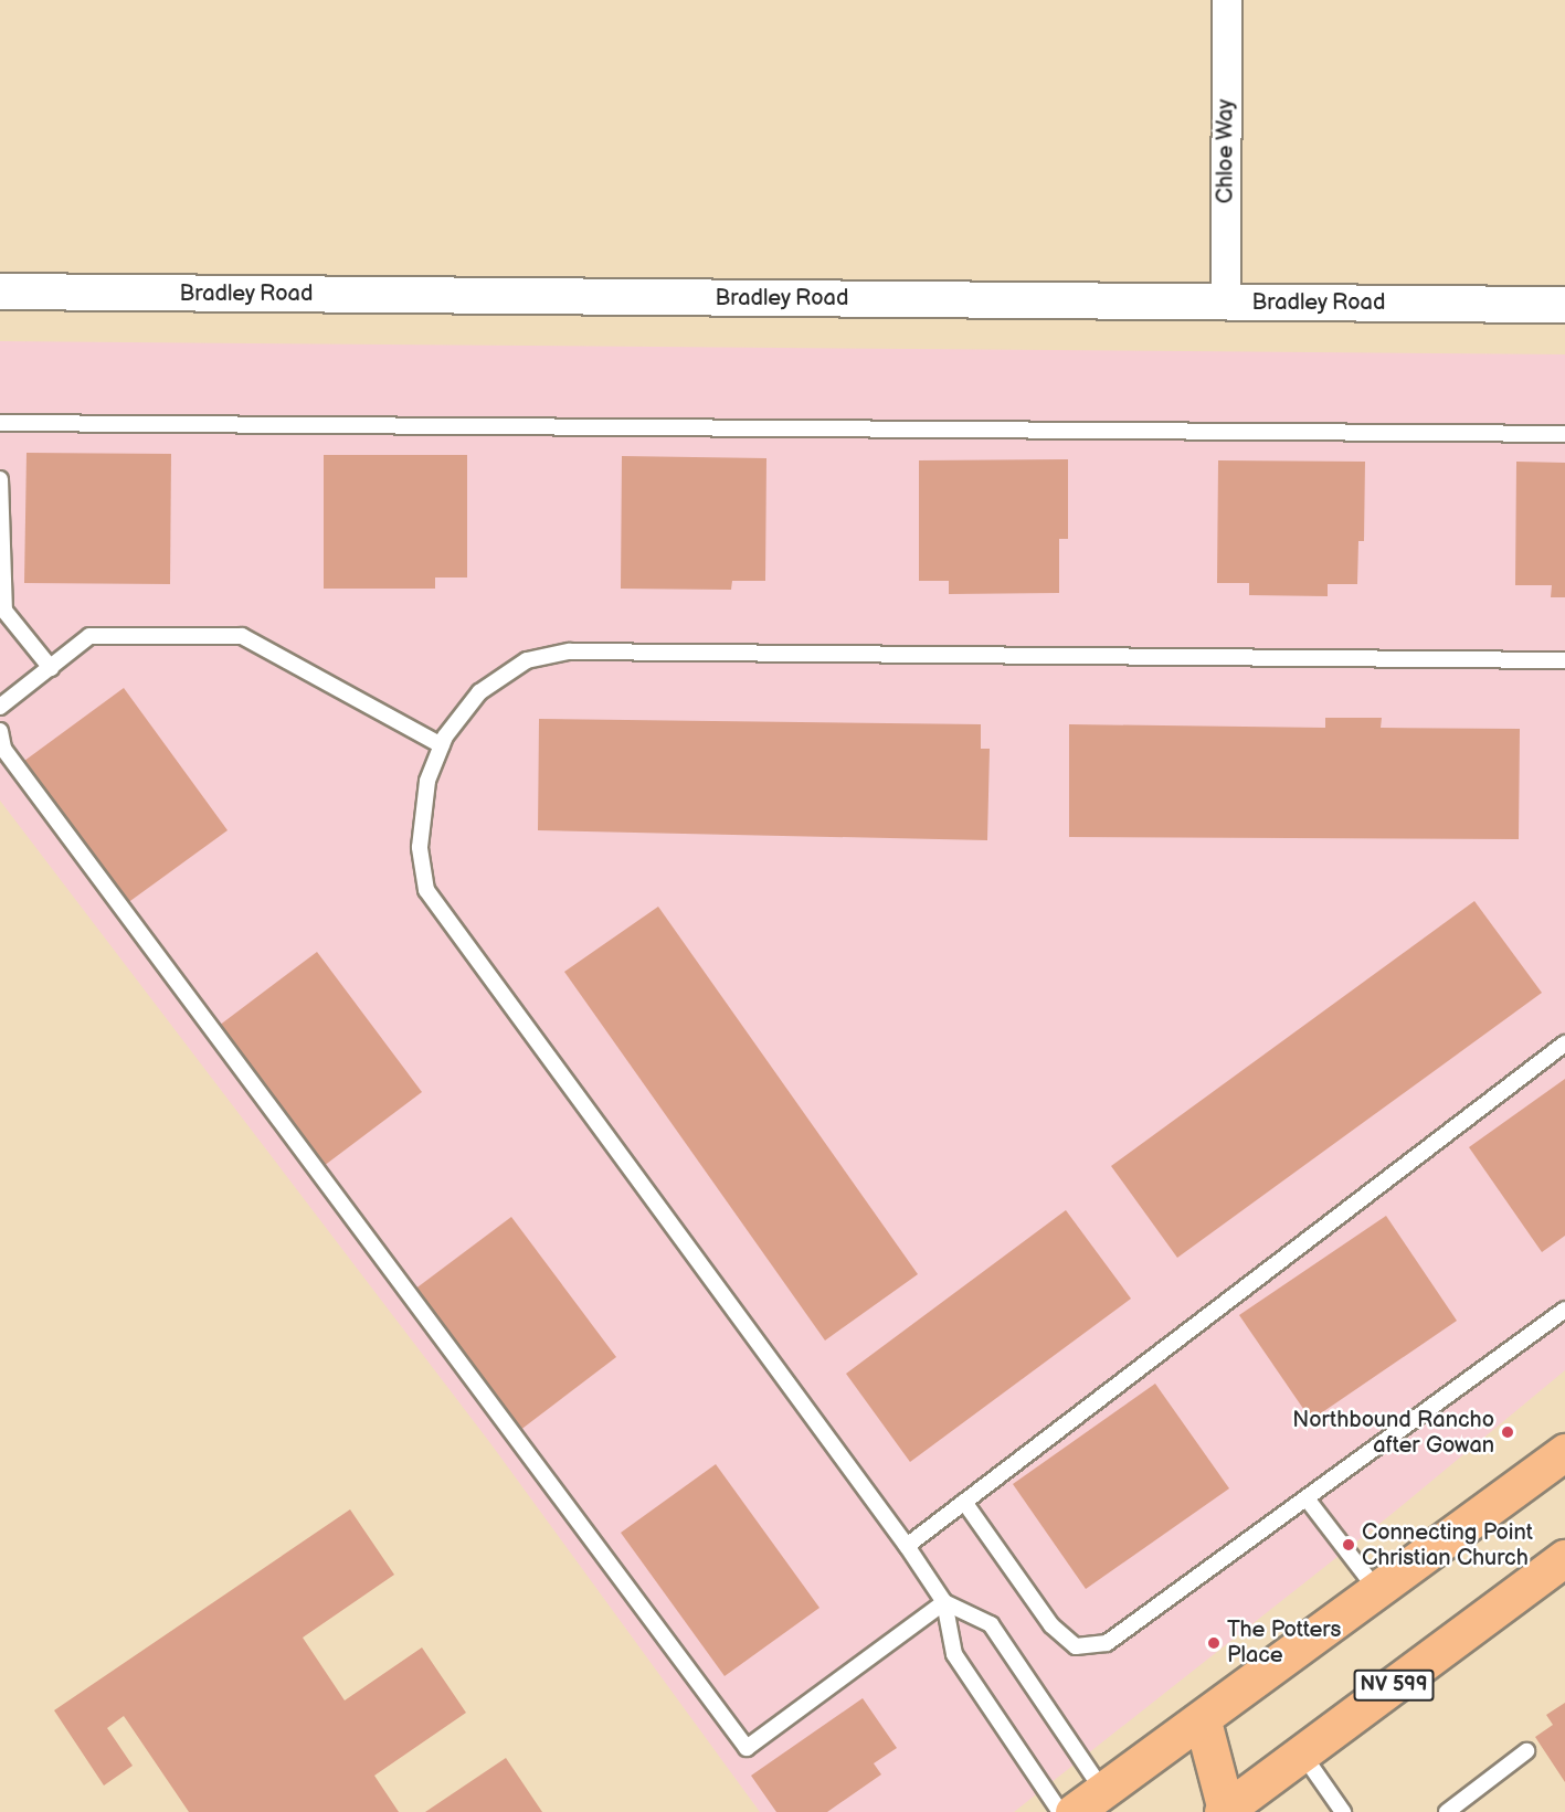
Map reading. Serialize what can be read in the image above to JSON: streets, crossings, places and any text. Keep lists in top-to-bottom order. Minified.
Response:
{"streets":{"main road":["NV 599"],"street":["Chloe Way","Bradley Road"]},"crossings":[["Chloe Way","Bradley Road"]],"places":["Northbound Rancho after Gowan","Connecting Point Christian Church","The Potters Place"]}
